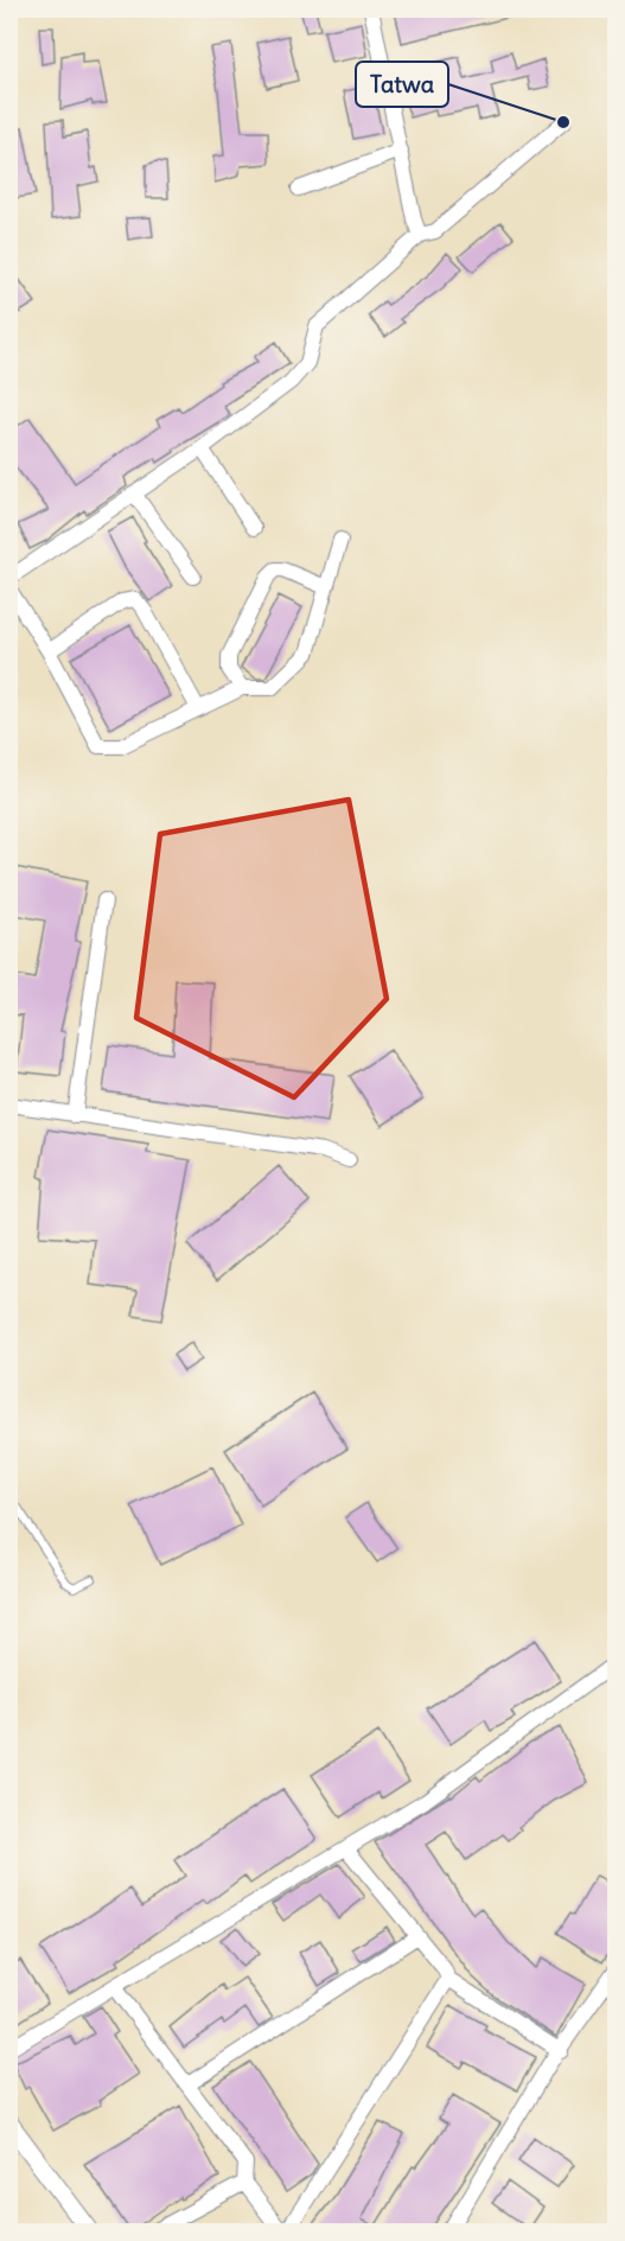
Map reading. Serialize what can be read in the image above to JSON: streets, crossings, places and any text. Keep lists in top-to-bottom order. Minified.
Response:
{"places":["Tatwa"]}
